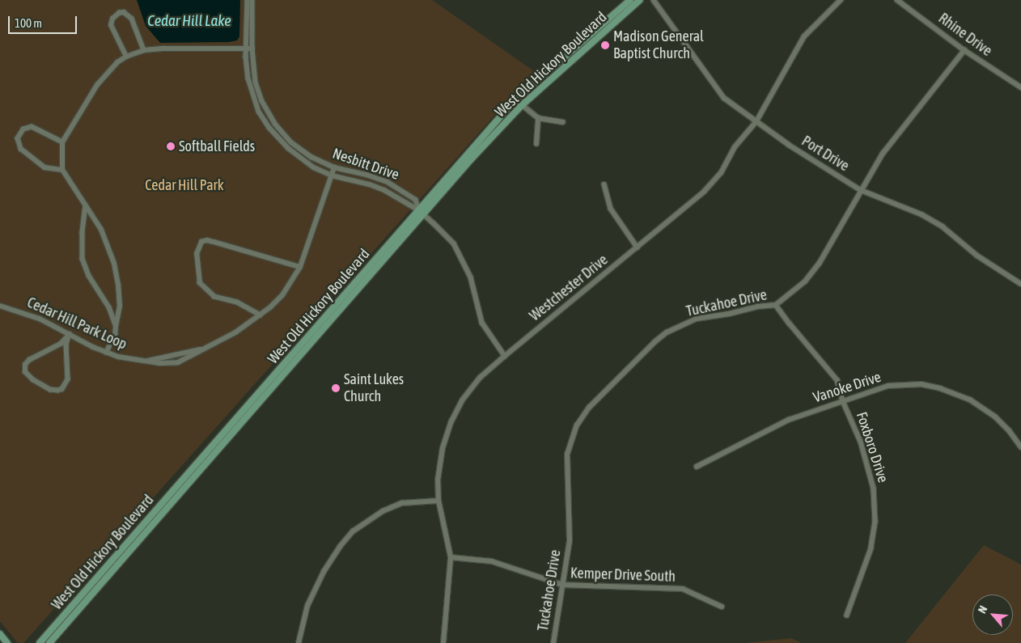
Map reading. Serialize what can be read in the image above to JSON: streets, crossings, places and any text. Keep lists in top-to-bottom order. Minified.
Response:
{"streets":{"main road":["West Old Hickory Boulevard"],"street":["Rhine Drive","Port Drive","Nesbitt Drive","Westchester Drive","Tuckahoe Drive","Cedar Hill Park Loop","Vanoke Drive","Foxboro Drive","Kemper Drive South"]},"crossings":[["Rhine Drive","Tuckahoe Drive"],["West Old Hickory Boulevard","Nesbitt Drive"],["Port Drive","Westchester Drive"],["Port Drive","Tuckahoe Drive"],["Nesbitt Drive","Cedar Hill Park Loop"],["Westchester Drive","Kemper Drive South"],["Tuckahoe Drive","Foxboro Drive"],["Tuckahoe Drive","Kemper Drive South"],["Vanoke Drive","Foxboro Drive"]],"water":["Cedar Hill Lake"],"parks":["Cedar Hill Park"],"places":["Madison General Baptist Church","Softball Fields","Saint Lukes Church"],"scale_bar":"100 m","north":"top left"}
